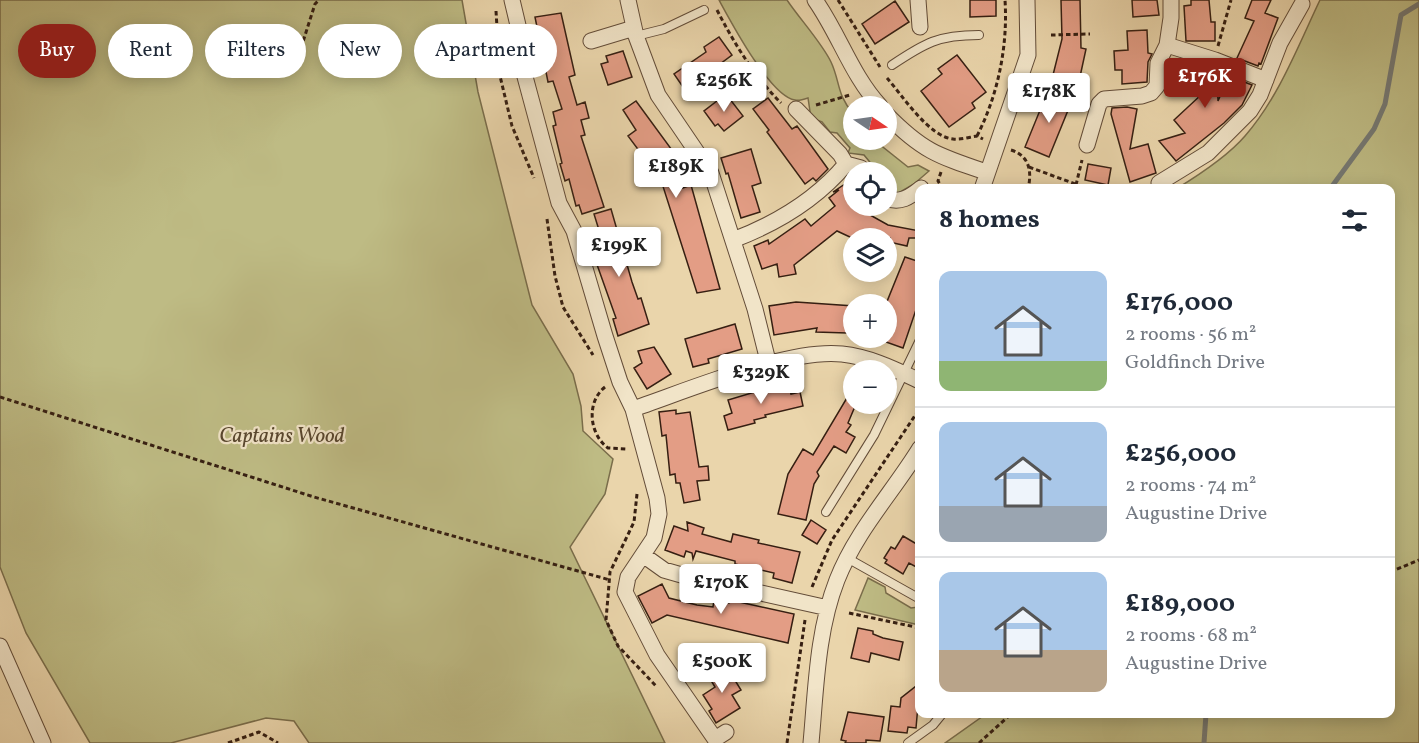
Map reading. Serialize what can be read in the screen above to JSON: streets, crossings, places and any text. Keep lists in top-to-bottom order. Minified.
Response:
{"parks":["Captains Wood"],"north":"right","page":{"chip":["Buy","Rent","Filters","New","Apartment"],"price":["£176K","£256K","£178K","£189K","£199K","£329K","£170K","£500K"],"map_buttons":["+","−"],"heading":"8 homes","list":[{"name":"£176,000","note":"2 rooms · 56 m² · Goldfinch Drive"},{"name":"£256,000","note":"2 rooms · 74 m² · Augustine Drive"},{"name":"£189,000","note":"2 rooms · 68 m² · Augustine Drive"}]}}
